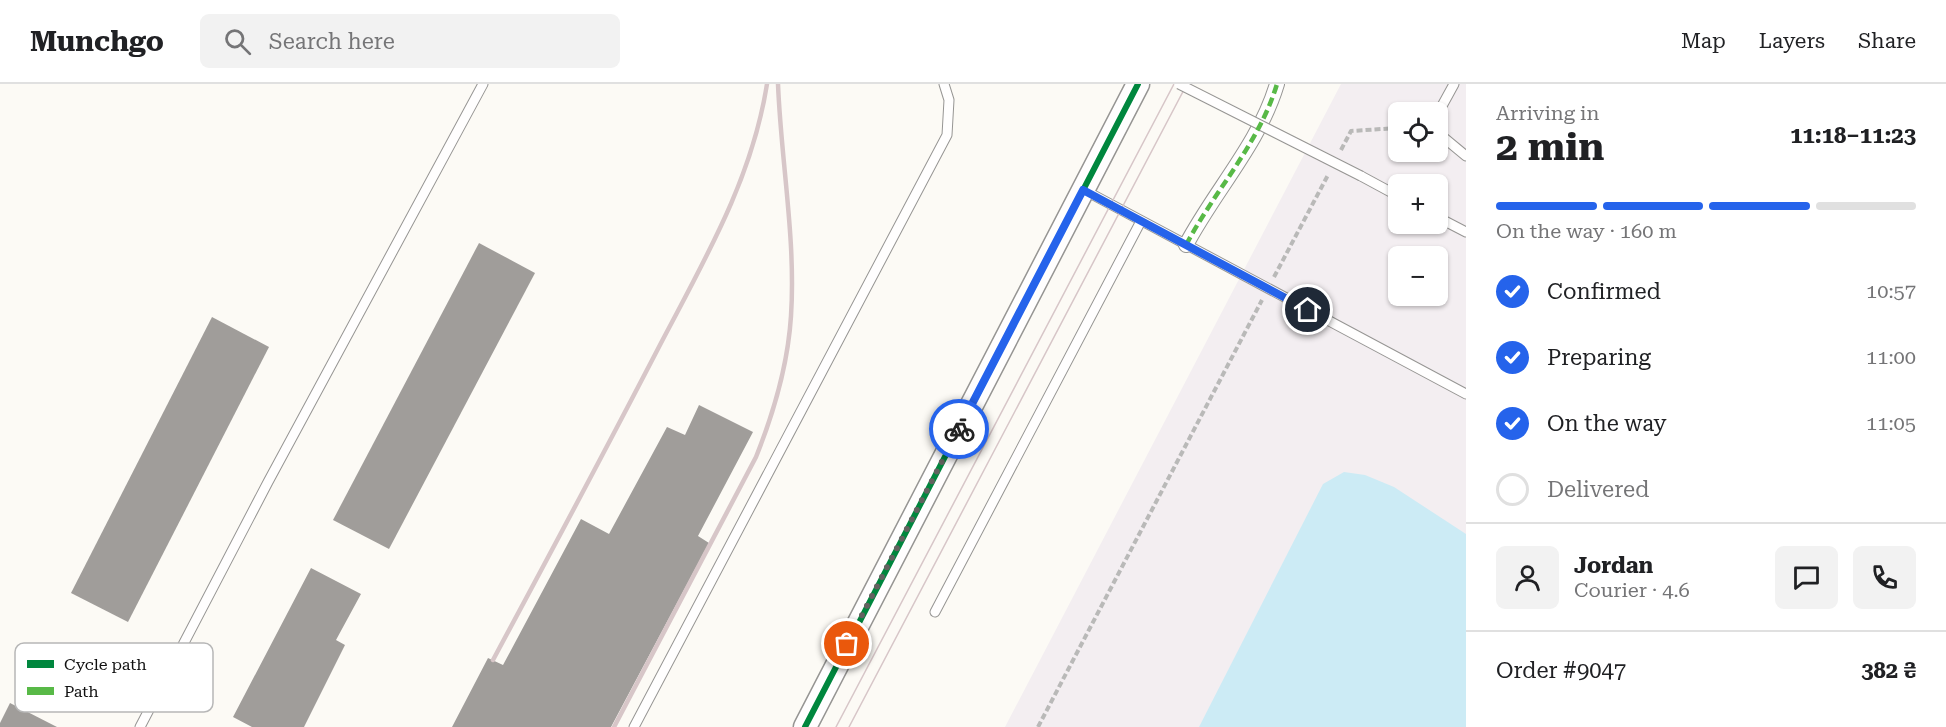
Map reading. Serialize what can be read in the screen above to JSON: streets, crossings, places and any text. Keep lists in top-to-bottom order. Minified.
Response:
{"legend":["Cycle path","Path"],"page":{"header":"Munchgo","search":"Search here","nav":["Map","Layers","Share"],"heading":["2 min","Arriving in","11:18–11:23"],"panel":["Jordan","Courier · 4.6","Order #9047","382 ₴"],"map_buttons":["+","−"],"bar":"On the way · 160 m","list":[["Confirmed","10:57"],["Preparing","11:00"],["On the way","11:05"],"Delivered"]}}
